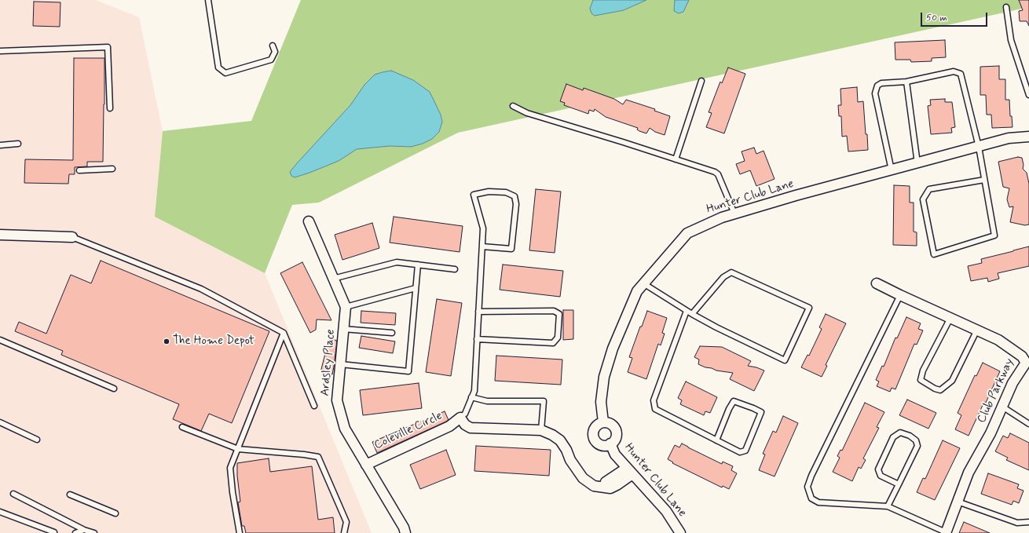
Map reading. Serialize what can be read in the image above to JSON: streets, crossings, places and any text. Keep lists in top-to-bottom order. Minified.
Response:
{"streets":{"street":["Hunter Club Lane","Ardsley Place","Club Parkway","Coleville Circle"]},"crossings":[["Hunter Club Lane","Coleville Circle"],["Ardsley Place","Coleville Circle"]],"places":["The Home Depot"],"scale_bar":"50 m"}
